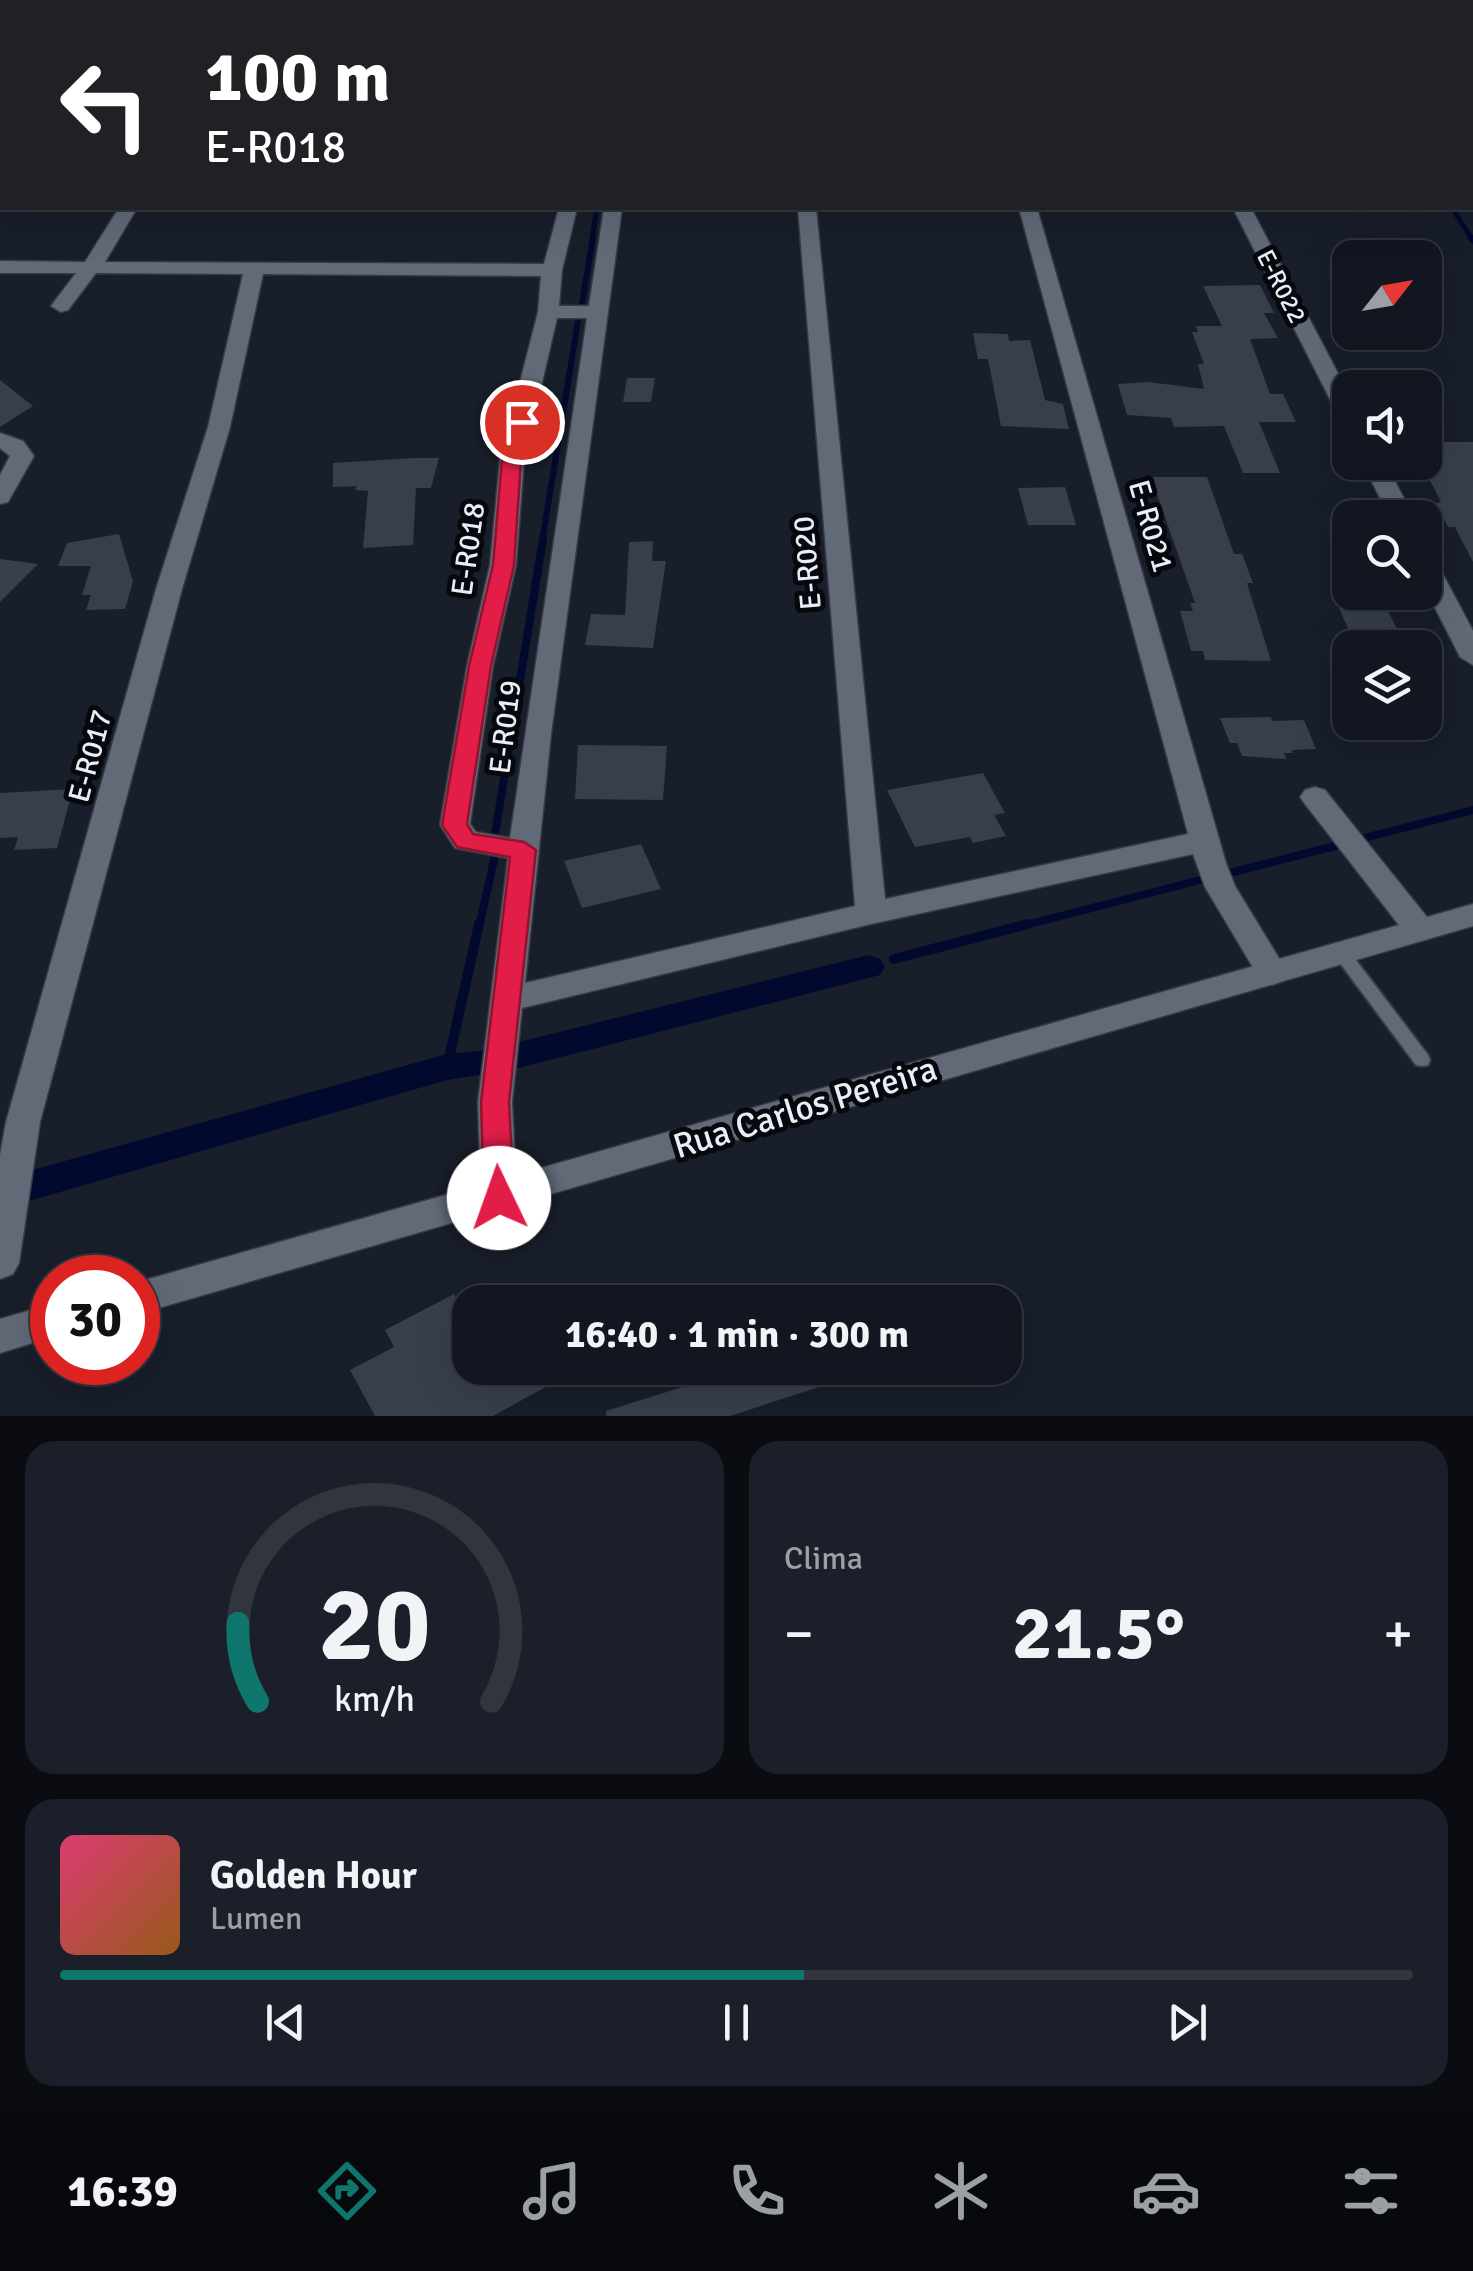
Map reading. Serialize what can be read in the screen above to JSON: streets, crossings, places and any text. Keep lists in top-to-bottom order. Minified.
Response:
{"streets":{"street":["E-R022","E-R021","E-R018","E-R020","E-R019","E-R017","Rua Carlos Pereira"]},"crossings":[["E-R021","Rua Carlos Pereira"],["E-R018","E-R019"],["E-R019","Rua Carlos Pereira"]],"north":"top right","page":{"turn":["100 m","E-R018"],"limit":"30","trip":"16:40 · 1 min · 300 m","tile":"Clima","heat":["−","21.5°","+"],"song":["Golden Hour","Lumen"],"tabs":"16:39","gauge":["20","km/h"]}}
